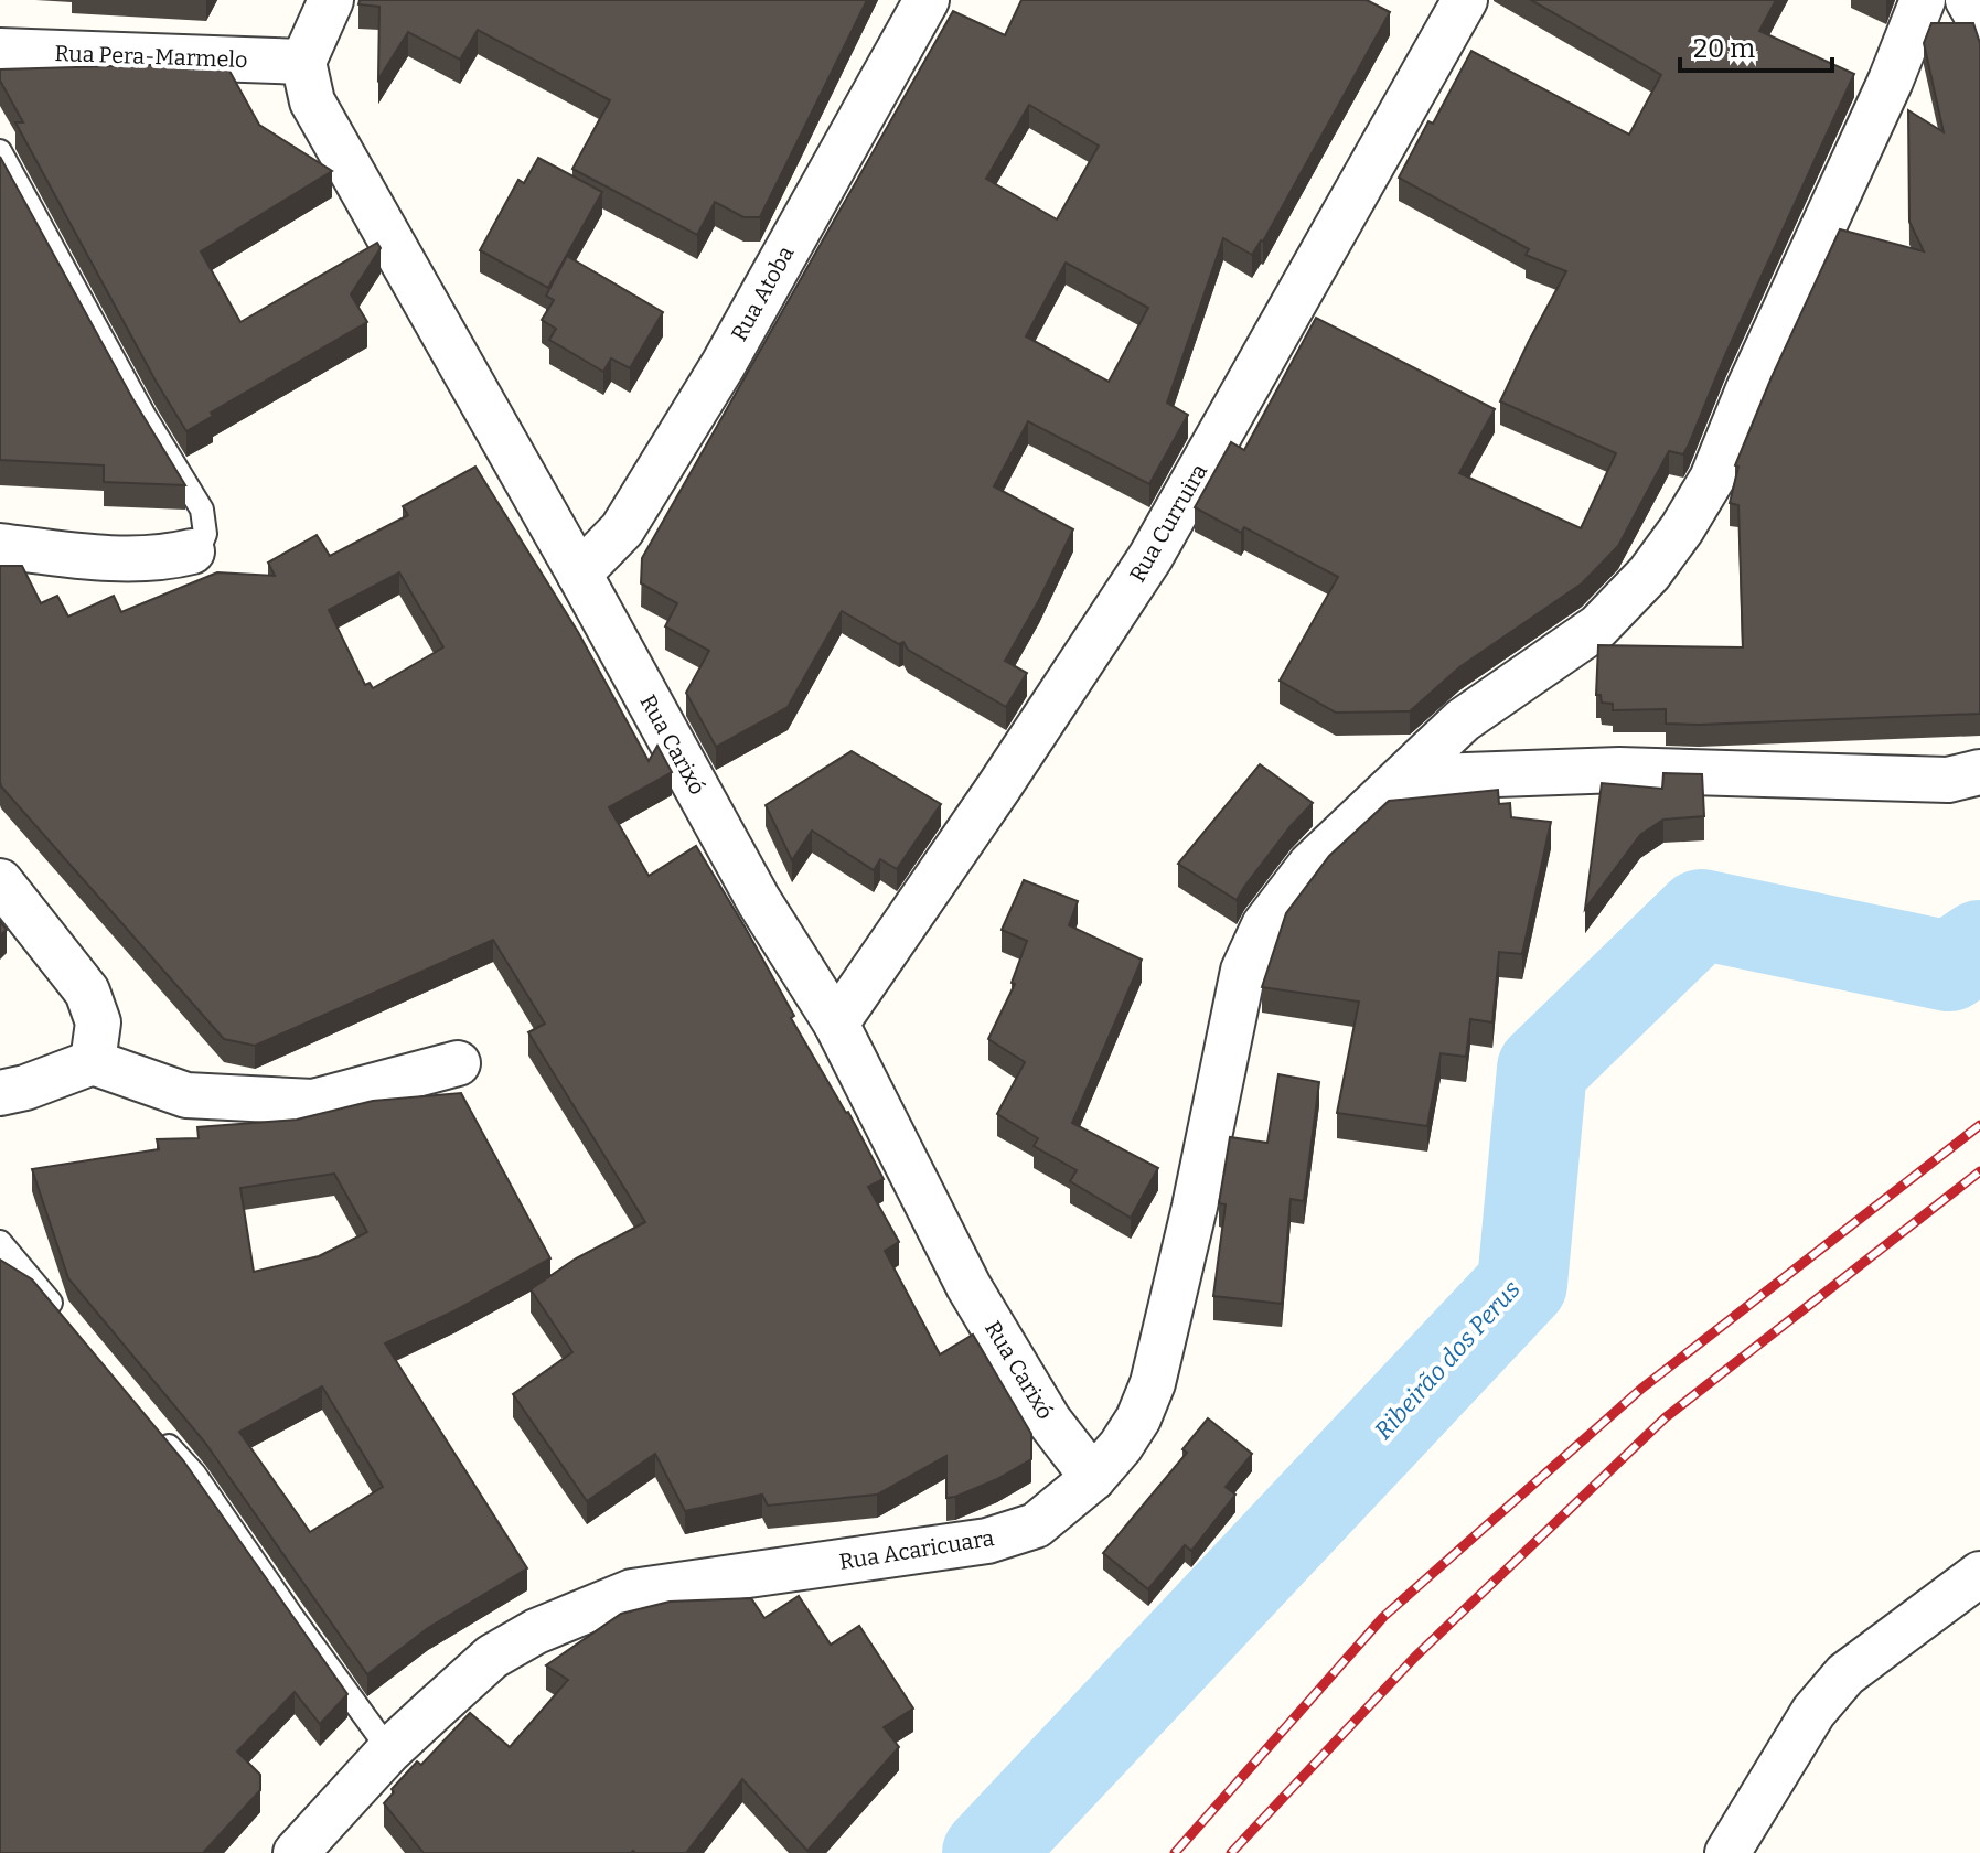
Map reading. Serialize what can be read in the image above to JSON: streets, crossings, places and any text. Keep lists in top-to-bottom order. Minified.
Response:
{"streets":{"street":["Rua Pera-Marmelo","Rua Atoba","Rua Curruira","Rua Carixó","Rua Acaricuara"]},"crossings":[["Rua Pera-Marmelo","Rua Carixó"],["Rua Atoba","Rua Carixó"],["Rua Curruira","Rua Carixó"],["Rua Carixó","Rua Acaricuara"]],"water":["Ribeirão dos Perus"],"scale_bar":"20 m"}
